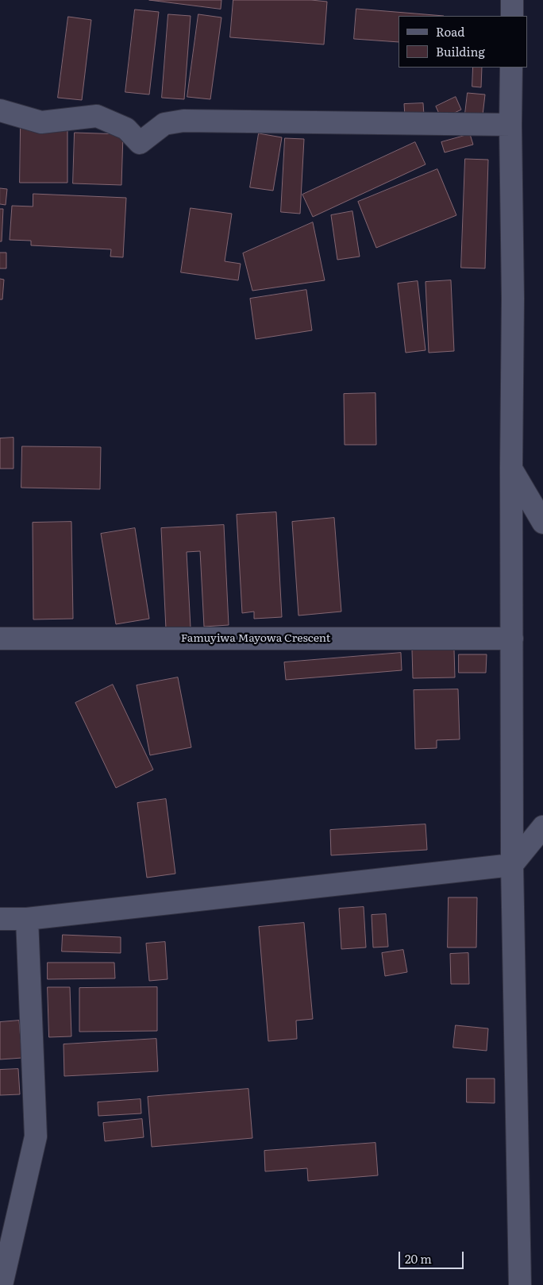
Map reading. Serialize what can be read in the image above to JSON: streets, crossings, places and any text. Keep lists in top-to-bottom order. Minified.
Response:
{"streets":{"street":["Famuyiwa Mayowa Crescent"]},"legend":["Road","Building"],"scale_bar":"20 m"}
